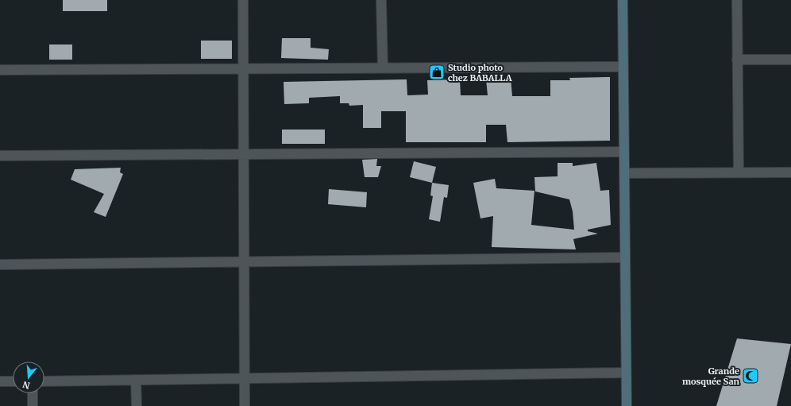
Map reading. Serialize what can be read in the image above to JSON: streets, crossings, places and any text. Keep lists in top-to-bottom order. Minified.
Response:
{"places":{"shop":["Studio photo chez BABALLA"],"mosque":["Grande mosquée San"]},"north":"bottom"}
